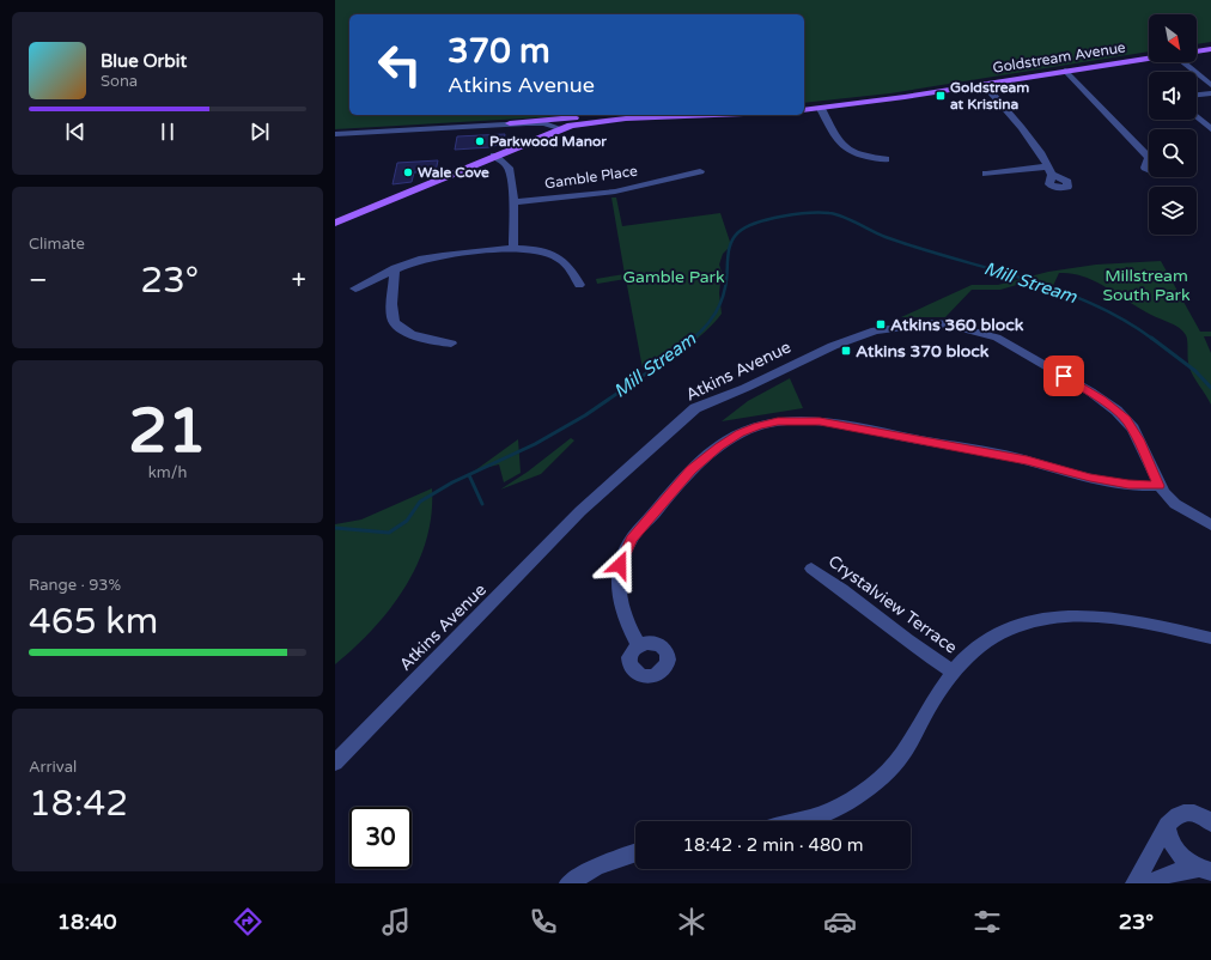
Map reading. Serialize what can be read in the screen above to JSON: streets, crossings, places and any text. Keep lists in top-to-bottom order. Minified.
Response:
{"streets":{"main road":["Goldstream Avenue"],"street":["Gamble Place","Atkins Avenue","Crystalview Terrace"]},"water":["Mill Stream"],"parks":["Millstream South Park","Gamble Park"],"places":{"transit":["Goldstream at Kristina","Atkins 360 block","Atkins 370 block"],"other":["Parkwood Manor","Wale Cove"]},"north":"bottom right","page":{"turn":["370 m","Atkins Avenue"],"song":["Blue Orbit","Sona"],"tile":["Climate",["21","km/h"],["Range · 93%","465 km"],["Arrival","18:42"]],"heat":["−","23°","+"],"limit":"30","trip":"18:42 · 2 min · 480 m","tabs":["18:40","23°"]}}
